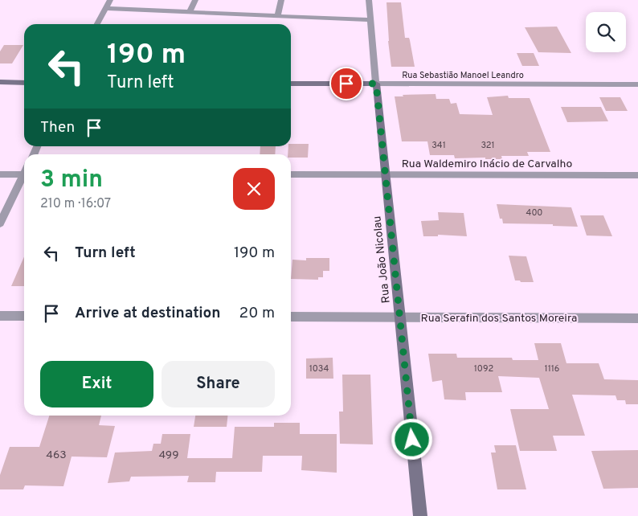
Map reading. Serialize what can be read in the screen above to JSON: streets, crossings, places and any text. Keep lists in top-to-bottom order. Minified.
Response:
{"streets":{"street":["Rua Sebastião Manoel Leandro","Rua Waldemiro Inácio de Carvalho","Rua João Nicolau","Rua Serafin dos Santos Moreira"]},"crossings":[["Rua Sebastião Manoel Leandro","Rua João Nicolau"],["Rua Waldemiro Inácio de Carvalho","Rua João Nicolau"],["Rua João Nicolau","Rua Serafin dos Santos Moreira"]],"house_numbers":["341","321","400","1034","1092","1116","463","499"],"page":{"turn":["190 m","Turn left"],"then":"Then","heading":["3 min","210 m · 16:07"],"list":[{"name":"Turn left","value":"190 m"},{"name":"Arrive at destination","value":"20 m"}],"buttons":["Exit","Share"]}}
